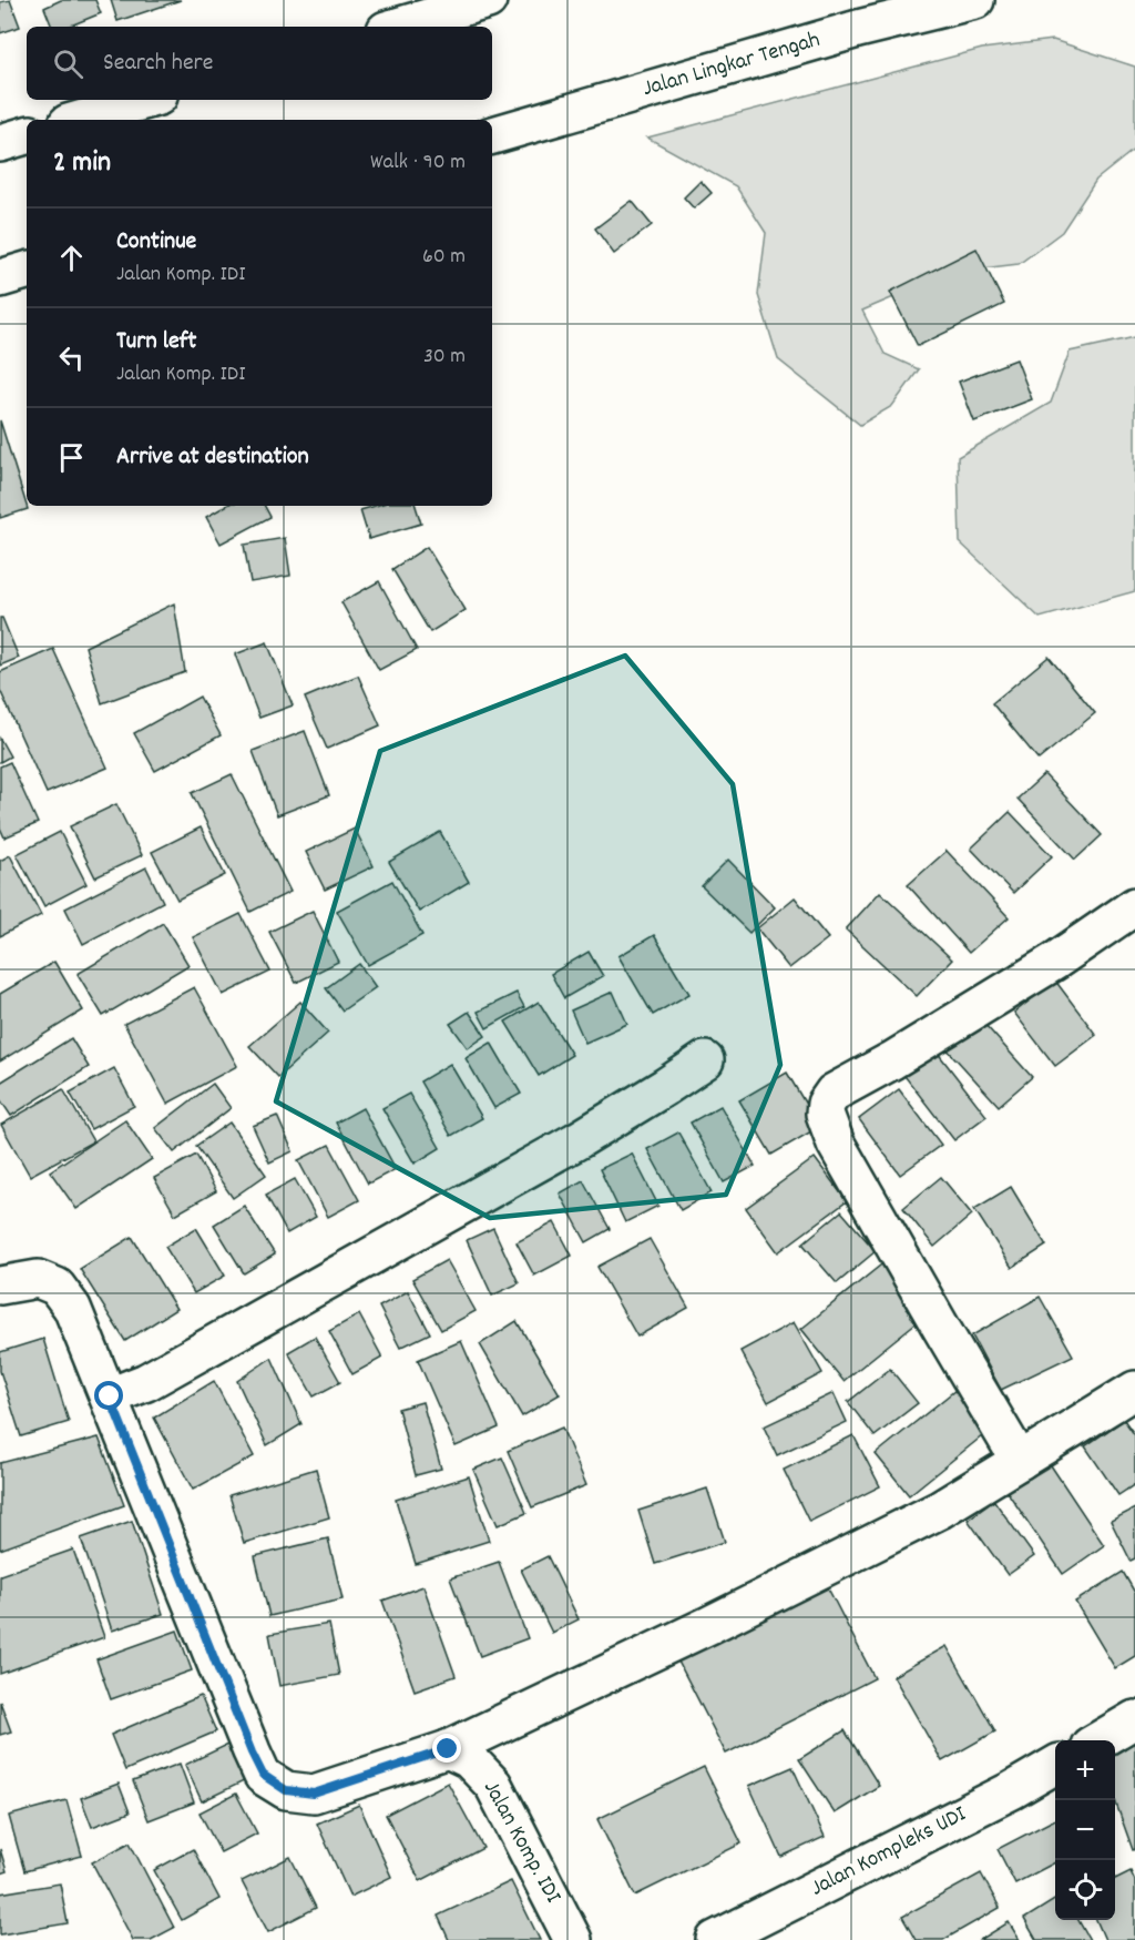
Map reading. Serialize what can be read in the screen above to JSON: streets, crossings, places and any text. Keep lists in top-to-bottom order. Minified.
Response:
{"streets":{"street":["Jalan Lingkar Tengah","Jalan Komp. IDI","Jalan Kompleks UDI"]},"page":{"search":"Search here","heading":["2 min","Walk · 90 m"],"list":[["Continue","Jalan Komp. IDI","60 m"],["Turn left","Jalan Komp. IDI","30 m"],"Arrive at destination"],"map_buttons":["+","−"]}}
